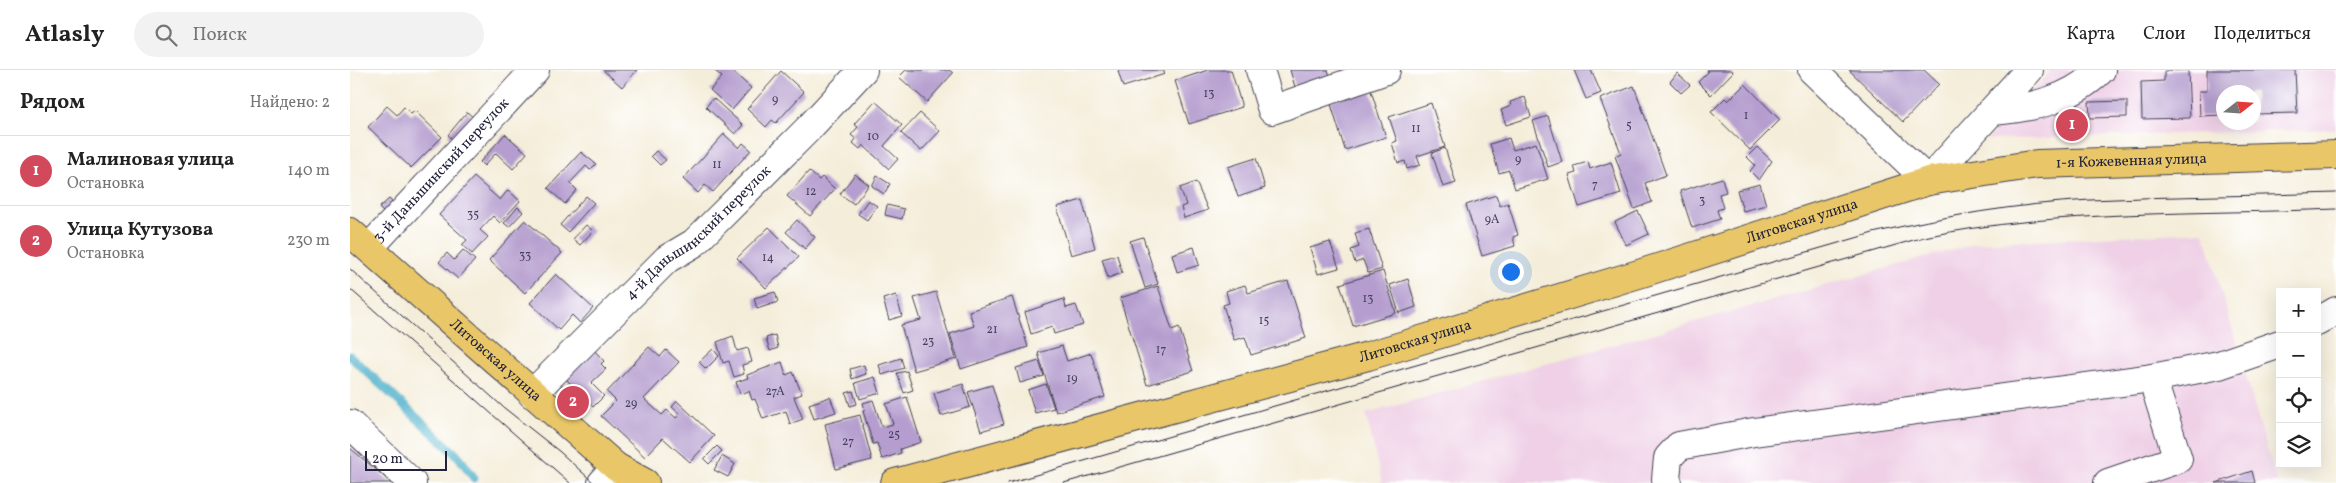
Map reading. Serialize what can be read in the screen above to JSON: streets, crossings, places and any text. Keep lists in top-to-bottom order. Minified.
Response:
{"streets":{"main road":["1-я Кожевенная улица","Литовская улица"],"street":["3-й Даньшинский переулок","4-й Даньшинский переулок"]},"crossings":[["1-я Кожевенная улица","Литовская улица"],["3-й Даньшинский переулок","Литовская улица"],["Литовская улица","4-й Даньшинский переулок"]],"house_numbers":["13","9","1","5","11","10","9","11","7","12","3","35","9А","33","14","13","15","21","23","17","19","27А","29","25","27"],"scale_bar":"20 m","north":"right","page":{"header":"Atlasly","search":"Поиск","nav":["Карта","Слои","Поделиться"],"heading":["Рядом","Найдено: 2"],"pins":["1","2"],"list":[{"mark":"1","name":"Малиновая улица","note":"Остановка","value":"140 m"},{"mark":"2","name":"Улица Кутузова","note":"Остановка","value":"230 m"}],"map_buttons":["+","−"],"scale":"20 m"}}
